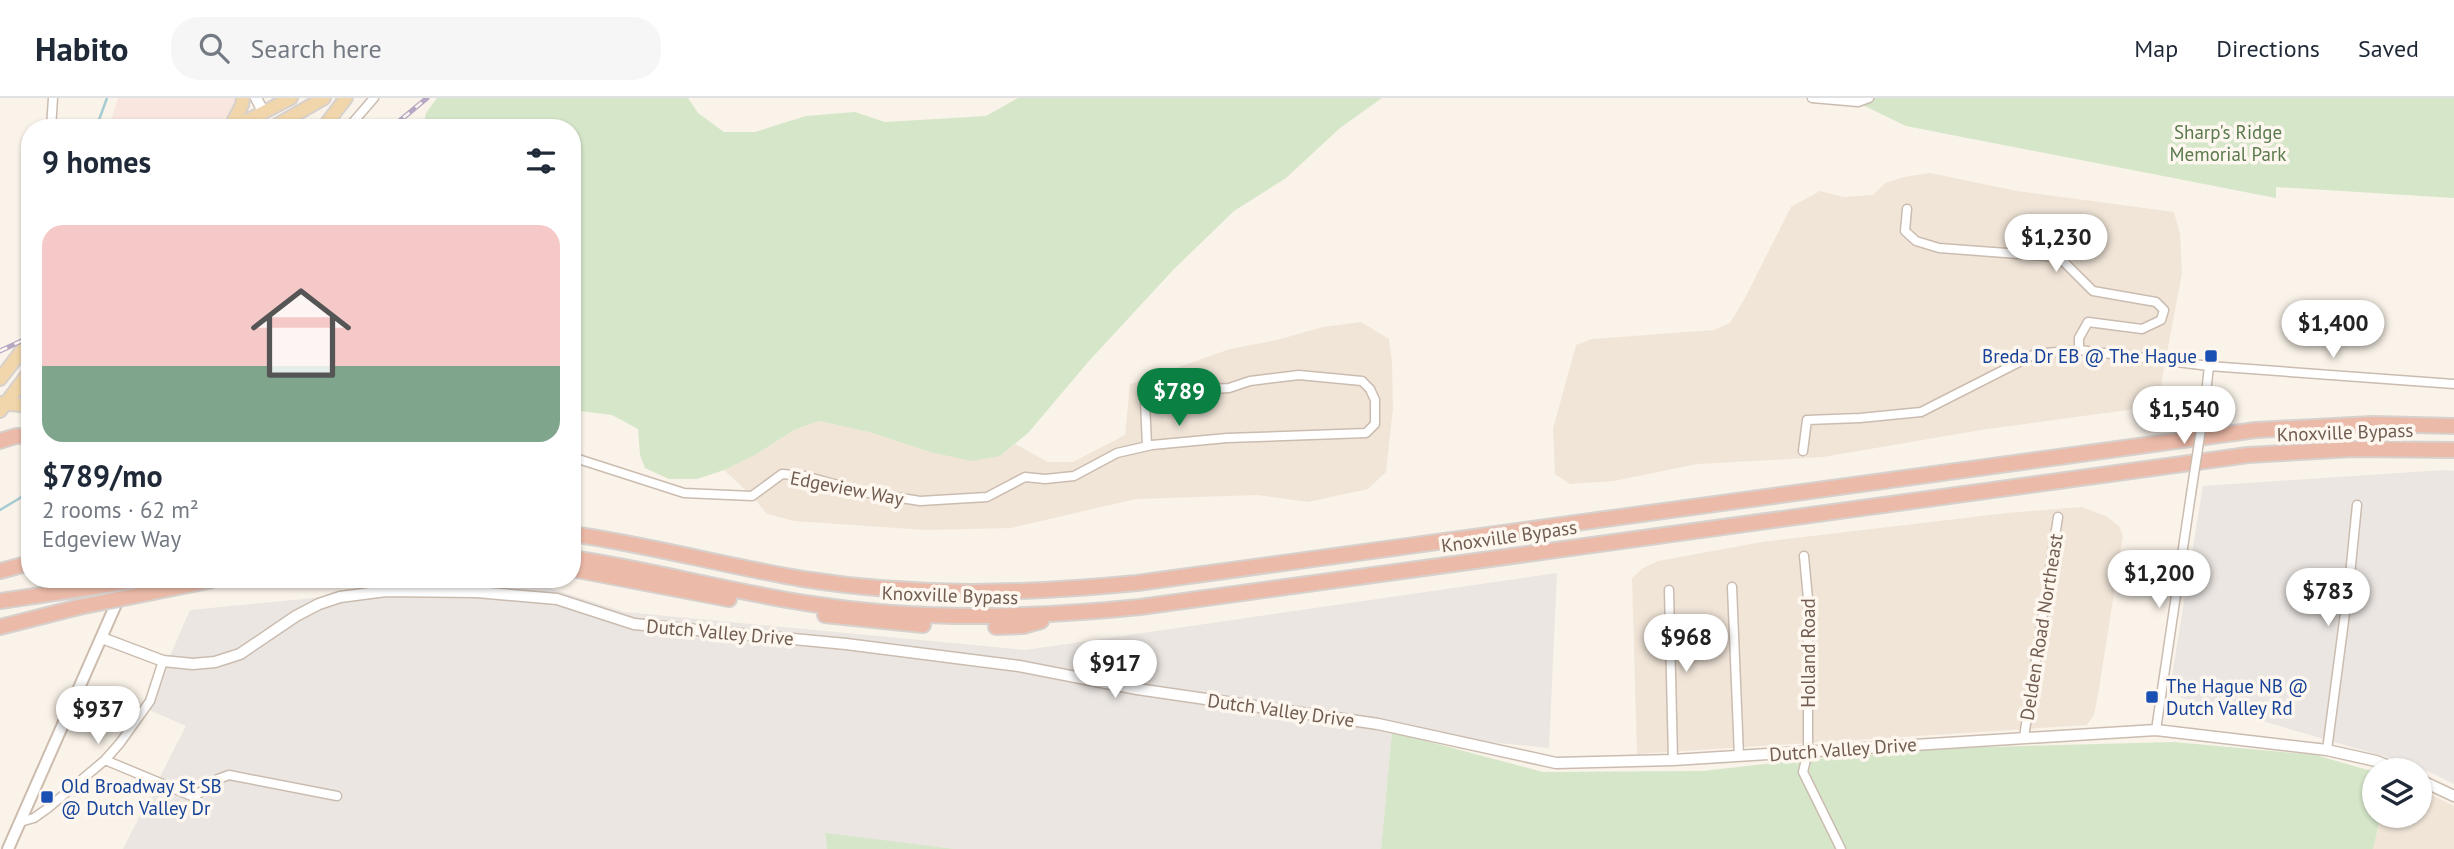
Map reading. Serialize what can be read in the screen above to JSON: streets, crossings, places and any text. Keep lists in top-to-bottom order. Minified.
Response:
{"streets":{"highway":["Knoxville Bypass"],"street":["Edgeview Way","Delden Road Northeast","Dutch Valley Drive","Holland Road"]},"crossings":[["Delden Road Northeast","Dutch Valley Drive"],["Dutch Valley Drive","Holland Road"]],"parks":["Sharp's Ridge Memorial Park"],"places":{"transit":["Breda Dr EB @ The Hague","The Hague NB @ Dutch Valley Rd","Old Broadway St SB @ Dutch Valley Dr"]},"page":{"header":"Habito","search":"Search here","nav":["Map","Directions","Saved"],"heading":"9 homes","list":[{"name":"$789/mo","note":"2 rooms · 62 m² · Edgeview Way"}],"price":["$1,230","$1,400","$789","$1,540","$1,200","$783","$968","$917","$937"]}}
